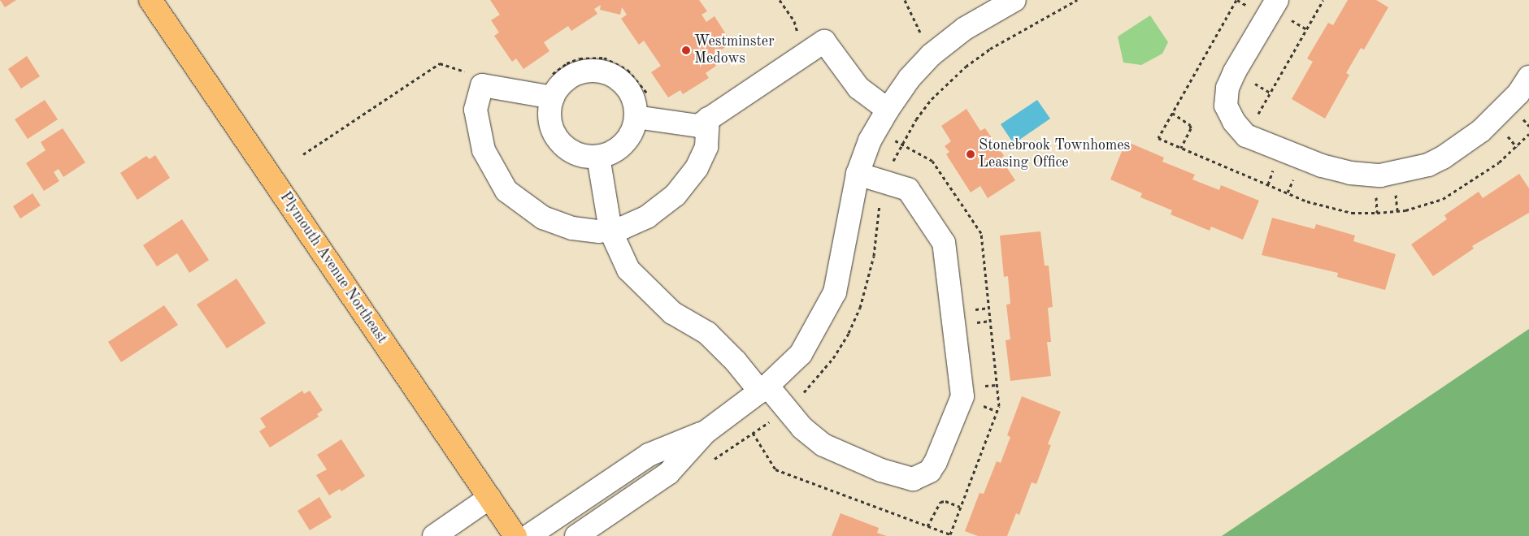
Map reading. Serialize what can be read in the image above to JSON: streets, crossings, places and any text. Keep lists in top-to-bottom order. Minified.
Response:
{"streets":{"main road":["Plymouth Avenue Northeast"]},"places":["Westminster Medows","Stonebrook Townhomes Leasing Office"]}
